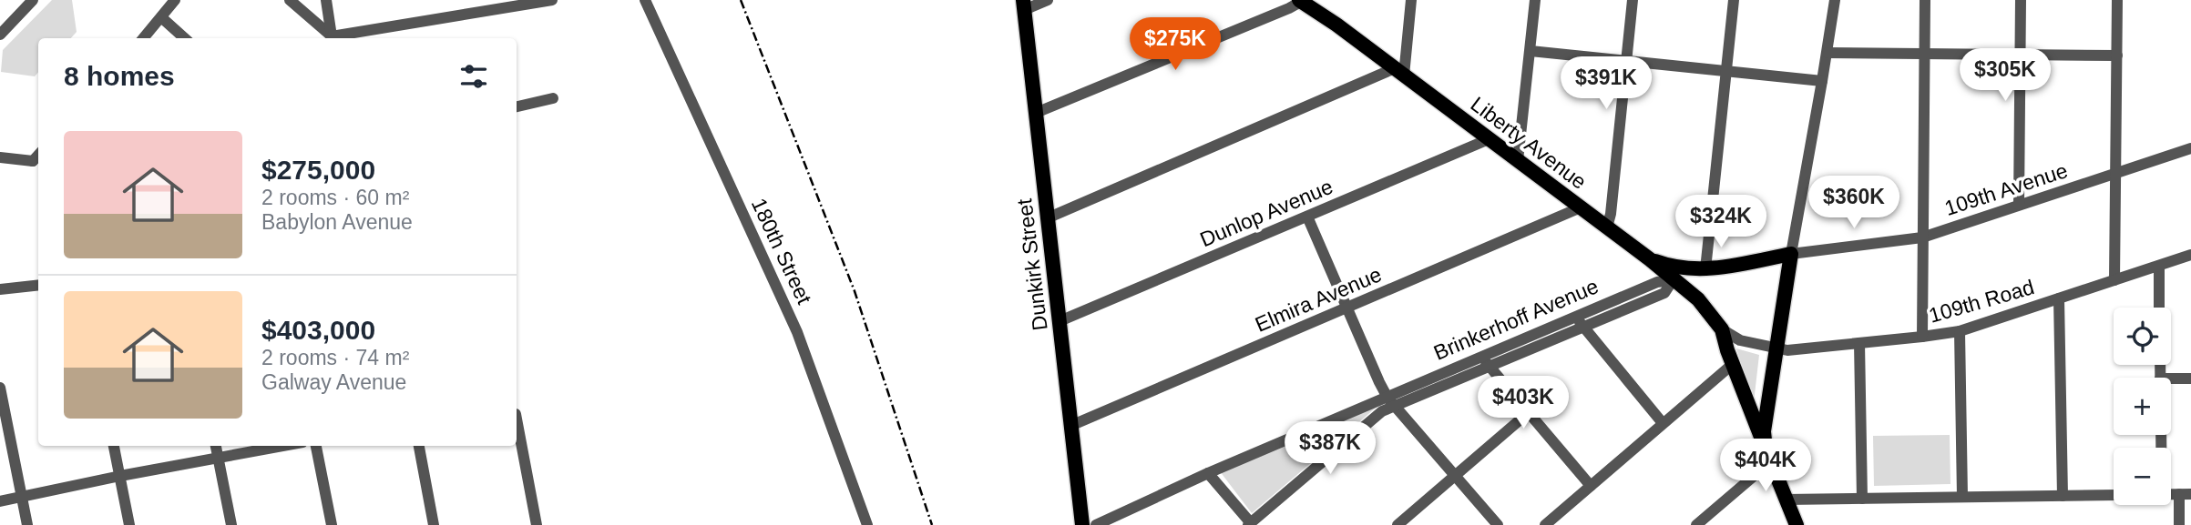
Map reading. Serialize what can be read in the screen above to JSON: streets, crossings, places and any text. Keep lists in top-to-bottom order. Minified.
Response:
{"streets":{"main road":["Liberty Avenue","Dunkirk Street"],"street":["109th Avenue","Dunlop Avenue","180th Street","Elmira Avenue","109th Road","Brinkerhoff Avenue"]},"crossings":[["Liberty Avenue","Dunlop Avenue"],["Liberty Avenue","Elmira Avenue"],["Liberty Avenue","109th Road"],["Liberty Avenue","Brinkerhoff Avenue"],["Dunlop Avenue","Dunkirk Street"],["Dunkirk Street","Elmira Avenue"]],"page":{"price":["$275K","$305K","$391K","$360K","$324K","$403K","$387K","$404K"],"heading":"8 homes","list":[{"name":"$275,000","note":"2 rooms · 60 m² · Babylon Avenue"},{"name":"$403,000","note":"2 rooms · 74 m² · Galway Avenue"}],"map_buttons":["+","−"]}}
